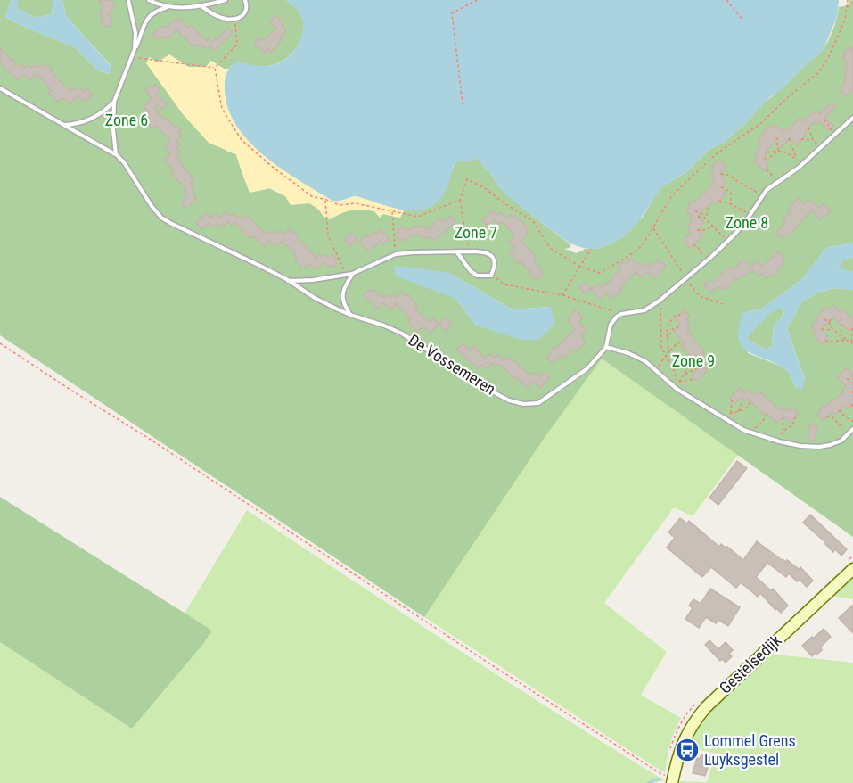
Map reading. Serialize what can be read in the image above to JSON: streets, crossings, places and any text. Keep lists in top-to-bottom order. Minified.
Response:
{"streets":{"main road":["Gestelsedijk"],"lane":["De Vossemeren"]},"parks":["Zone 6","Zone 8","Zone 7","Zone 9"],"places":{"bus stop":["Lommel Grens Luyksgestel"]}}
